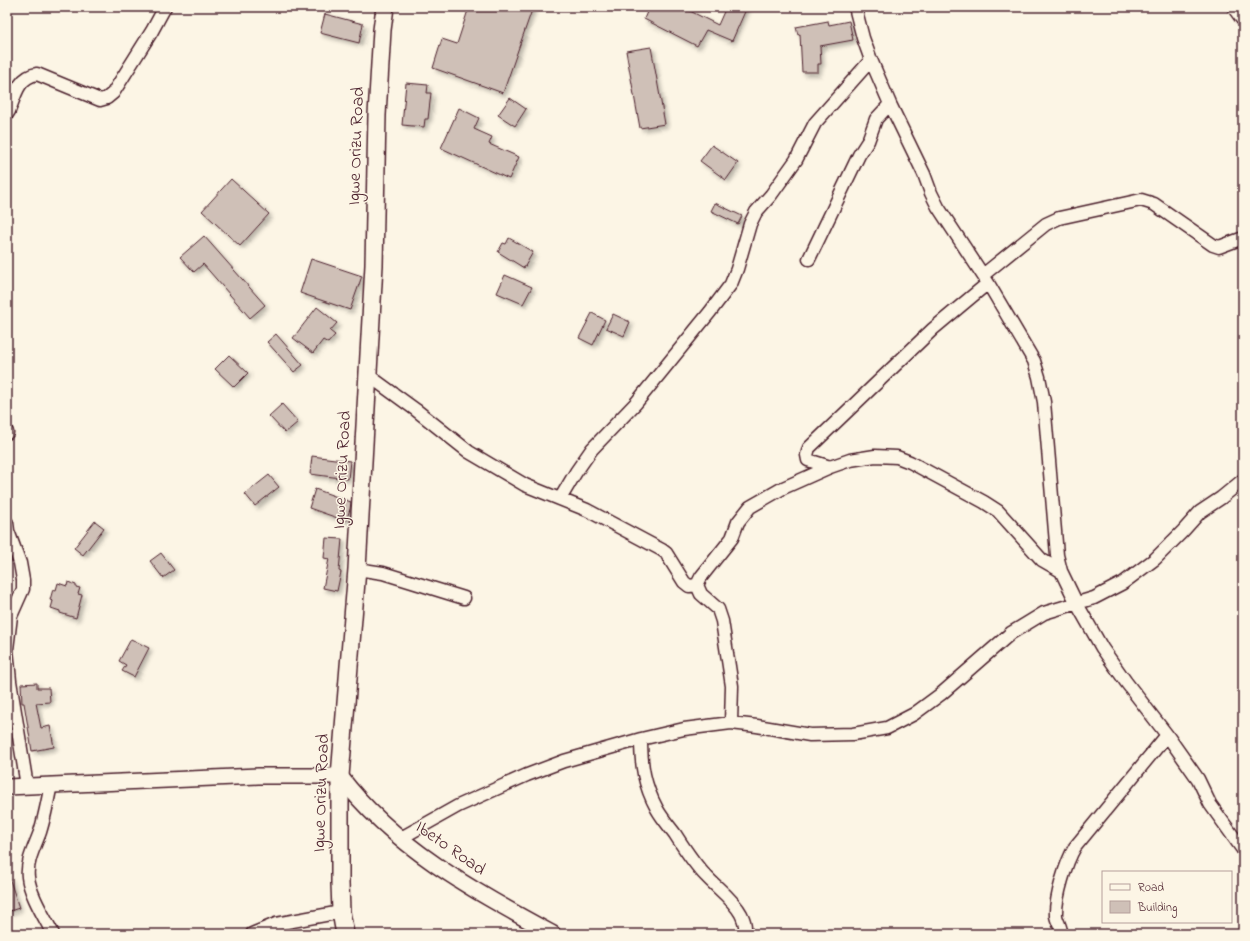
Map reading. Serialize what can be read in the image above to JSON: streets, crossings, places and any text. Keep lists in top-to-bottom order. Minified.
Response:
{"streets":{"main road":["Igwe Orizu Road"],"street":["Ibeto Road"]},"crossings":[["Igwe Orizu Road","Ibeto Road"]],"legend":["Road","Building"]}
